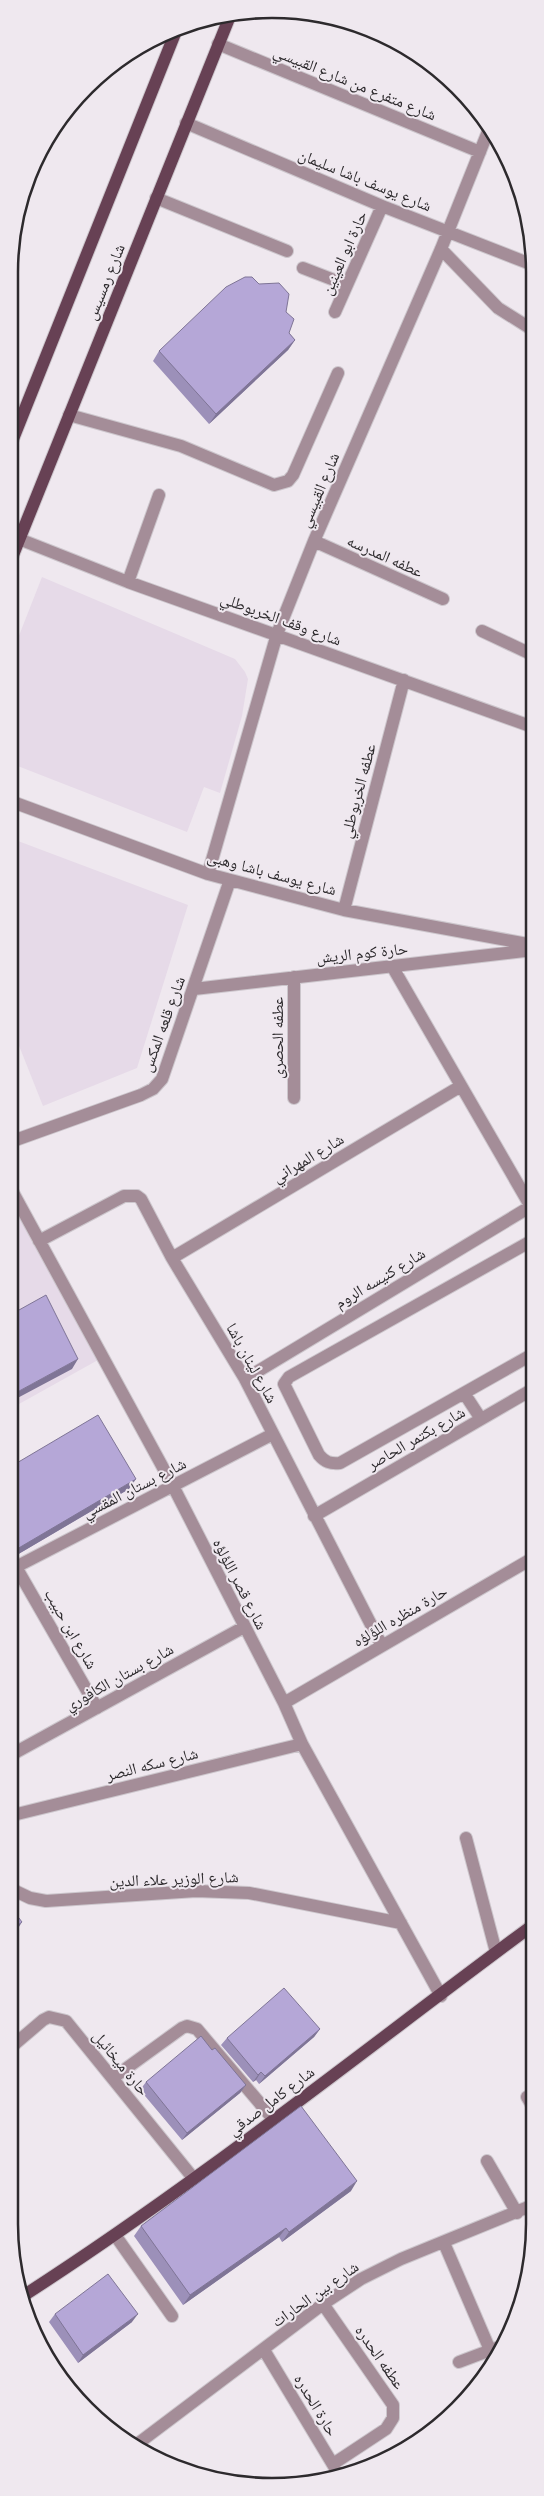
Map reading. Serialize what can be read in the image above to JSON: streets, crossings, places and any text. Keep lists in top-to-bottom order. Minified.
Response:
{"streets":{"main road":["شارع رمسيس","شارع كامل صدقي"],"street":["شارع متفرع من شارع القبيسي","شارع يوسف باشا سليمان","حارة ابو العينين","شارع القبيسي","عطفه المدرسه","شارع وقف الخربوطلي","عطفه الخربوطلي","شارع يوسف باشا وهبى","حارة كوم الريش","شارع قلعه المكس","عطفه الحصرى","شارع المهراني","شارع كنيسه الروم","شارع لينان باشا","شارع بكتمر الحاصر","شارع بستان المقسي","شارع قصر اللؤلؤه","حارة منظره اللؤلؤه","شارع ابن حبيب","شارع بستان الكافوري","شارع سكه النصر","شارع الوزير علاء الدين","حارة ميخائيل","شارع بين الحارات","عطفه الحدره","حارة الحدره"]},"crossings":[["شارع متفرع من شارع القبيسي","شارع رمسيس"],["شارع متفرع من شارع القبيسي","شارع القبيسي"],["شارع يوسف باشا سليمان","حارة ابو العينين"],["شارع يوسف باشا سليمان","شارع رمسيس"],["شارع يوسف باشا سليمان","شارع القبيسي"],["شارع رمسيس","شارع وقف الخربوطلي"],["شارع القبيسي","عطفه المدرسه"],["شارع القبيسي","شارع وقف الخربوطلي"],["شارع القبيسي","شارع يوسف باشا وهبى"],["شارع وقف الخربوطلي","عطفه الخربوطلي"],["عطفه الخربوطلي","شارع يوسف باشا وهبى"],["شارع يوسف باشا وهبى","شارع قلعه المكس"],["حارة كوم الريش","شارع قلعه المكس"],["حارة كوم الريش","عطفه الحصرى"],["شارع المهراني","شارع لينان باشا"],["شارع كنيسه الروم","شارع لينان باشا"],["شارع لينان باشا","شارع بكتمر الحاصر"],["شارع لينان باشا","شارع بستان المقسي"],["شارع لينان باشا","شارع قصر اللؤلؤه"],["شارع لينان باشا","حارة منظره اللؤلؤه"],["شارع بستان المقسي","شارع قصر اللؤلؤه"],["شارع قصر اللؤلؤه","حارة منظره اللؤلؤه"],["شارع قصر اللؤلؤه","شارع بستان الكافوري"],["شارع قصر اللؤلؤه","شارع سكه النصر"],["شارع قصر اللؤلؤه","شارع الوزير علاء الدين"],["شارع قصر اللؤلؤه","شارع كامل صدقي"],["شارع ابن حبيب","شارع بستان الكافوري"],["حارة ميخائيل","شارع كامل صدقي"],["شارع بين الحارات","عطفه الحدره"],["شارع بين الحارات","حارة الحدره"],["عطفه الحدره","حارة الحدره"]]}
